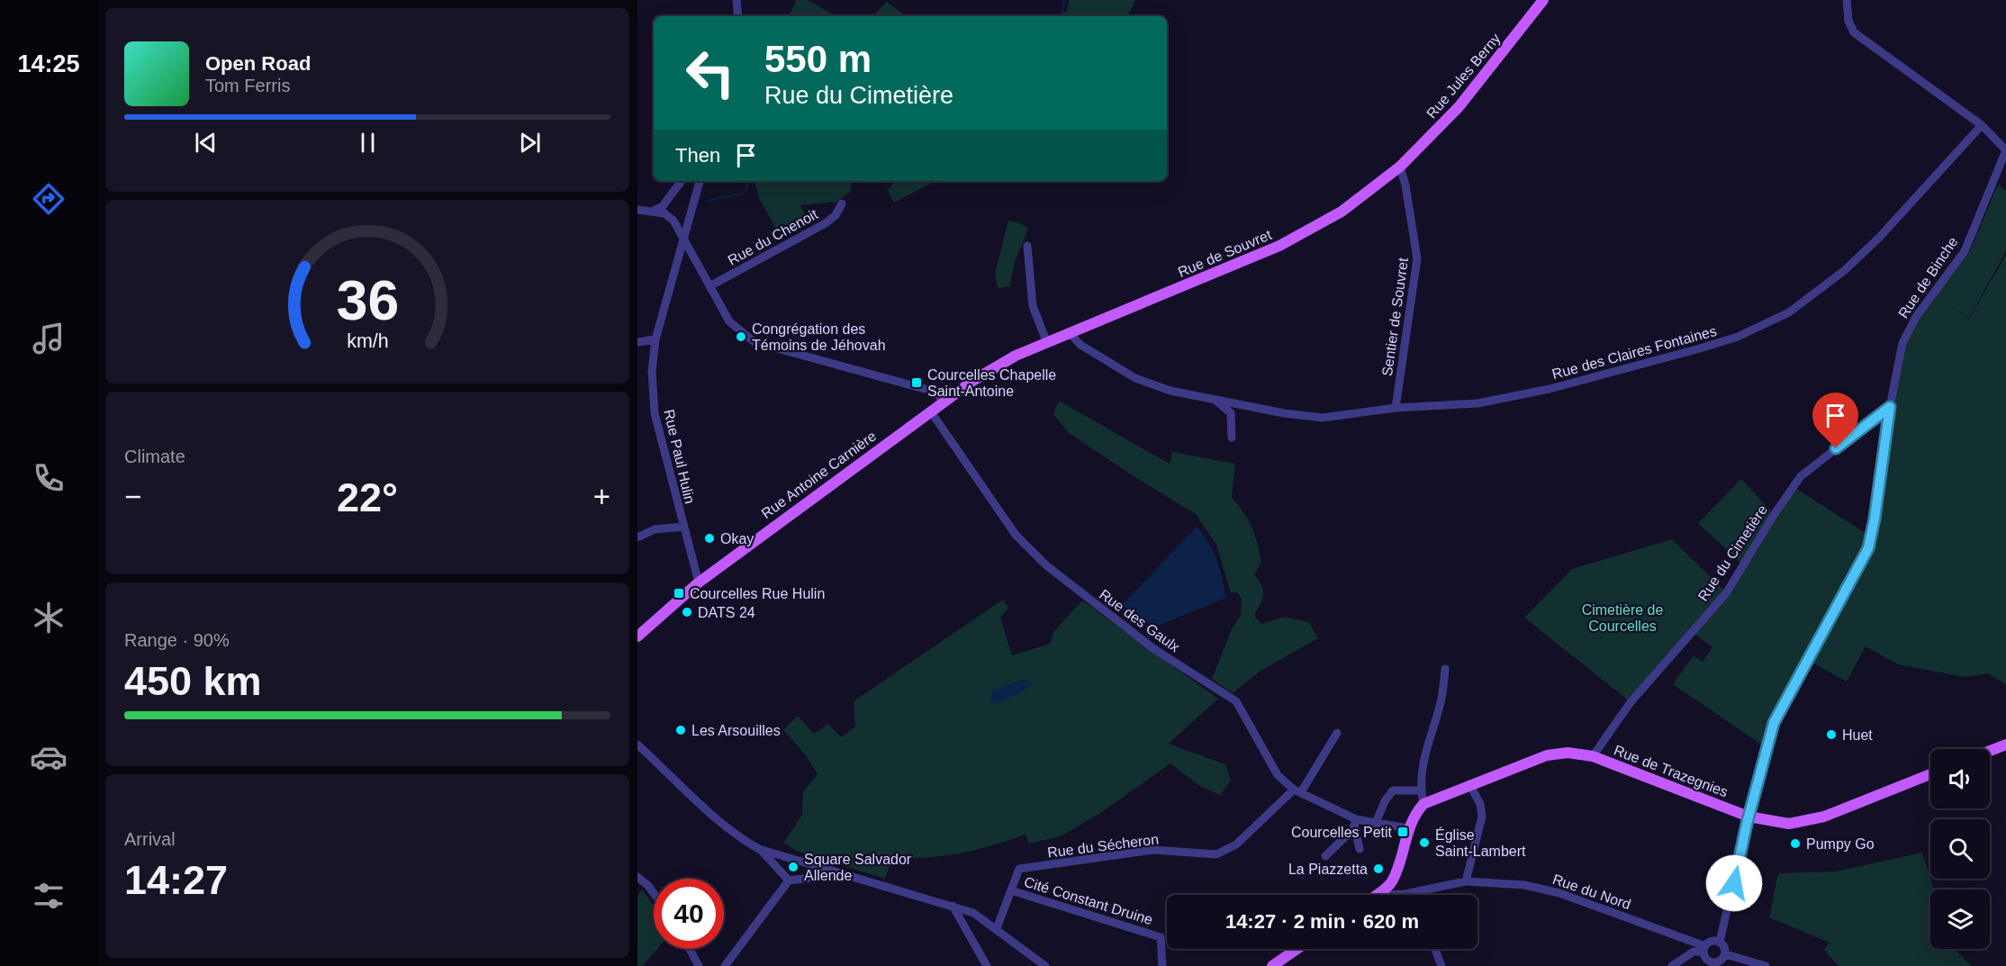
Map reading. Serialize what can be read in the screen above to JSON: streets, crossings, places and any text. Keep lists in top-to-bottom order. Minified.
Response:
{"streets":{"main road":["Rue Jules Berny","Rue de Souvret","Rue Antoine Carnière","Rue de Trazegnies"],"street":["Rue du Chenoit","Rue de Binche","Sentier de Souvret","Rue des Claires Fontaines","Rue Paul Hulin","Rue du Cimetière","Rue des Gaulx","Rue du Sécheron","Rue du Nord","Cité Constant Druine"]},"crossings":[["Rue Jules Berny","Rue de Souvret"],["Rue Jules Berny","Sentier de Souvret"],["Rue de Souvret","Sentier de Souvret"],["Rue de Souvret","Rue des Claires Fontaines"],["Rue de Souvret","Rue Antoine Carnière"],["Rue de Souvret","Rue des Gaulx"],["Rue de Binche","Rue des Claires Fontaines"],["Rue de Binche","Rue du Cimetière"],["Rue de Binche","Rue de Trazegnies"],["Rue de Binche","Rue du Nord"],["Sentier de Souvret","Rue des Claires Fontaines"],["Rue Paul Hulin","Rue Antoine Carnière"],["Rue Antoine Carnière","Rue des Gaulx"],["Rue du Cimetière","Rue de Trazegnies"],["Rue des Gaulx","Rue du Sécheron"],["Rue du Sécheron","Cité Constant Druine"]],"parks":["Cimetière de Courcelles"],"places":{"other":["Congrégation des Témoins de Jéhovah","Okay","DATS 24","Les Arsouilles","Huet","Église Saint-Lambert","Pumpy Go","Square Salvador Allende","La Piazzetta"],"transit":["Courcelles Chapelle Saint-Antoine","Courcelles Rue Hulin","Courcelles Petit"]},"page":{"tabs":"14:25","turn":["550 m","Rue du Cimetière"],"song":["Open Road","Tom Ferris"],"then":"Then","tile":["Climate",["Range · 90%","450 km"],["Arrival","14:27"]],"heat":["−","22°","+"],"limit":"40","trip":"14:27 · 2 min · 620 m","gauge":["36","km/h"]}}
